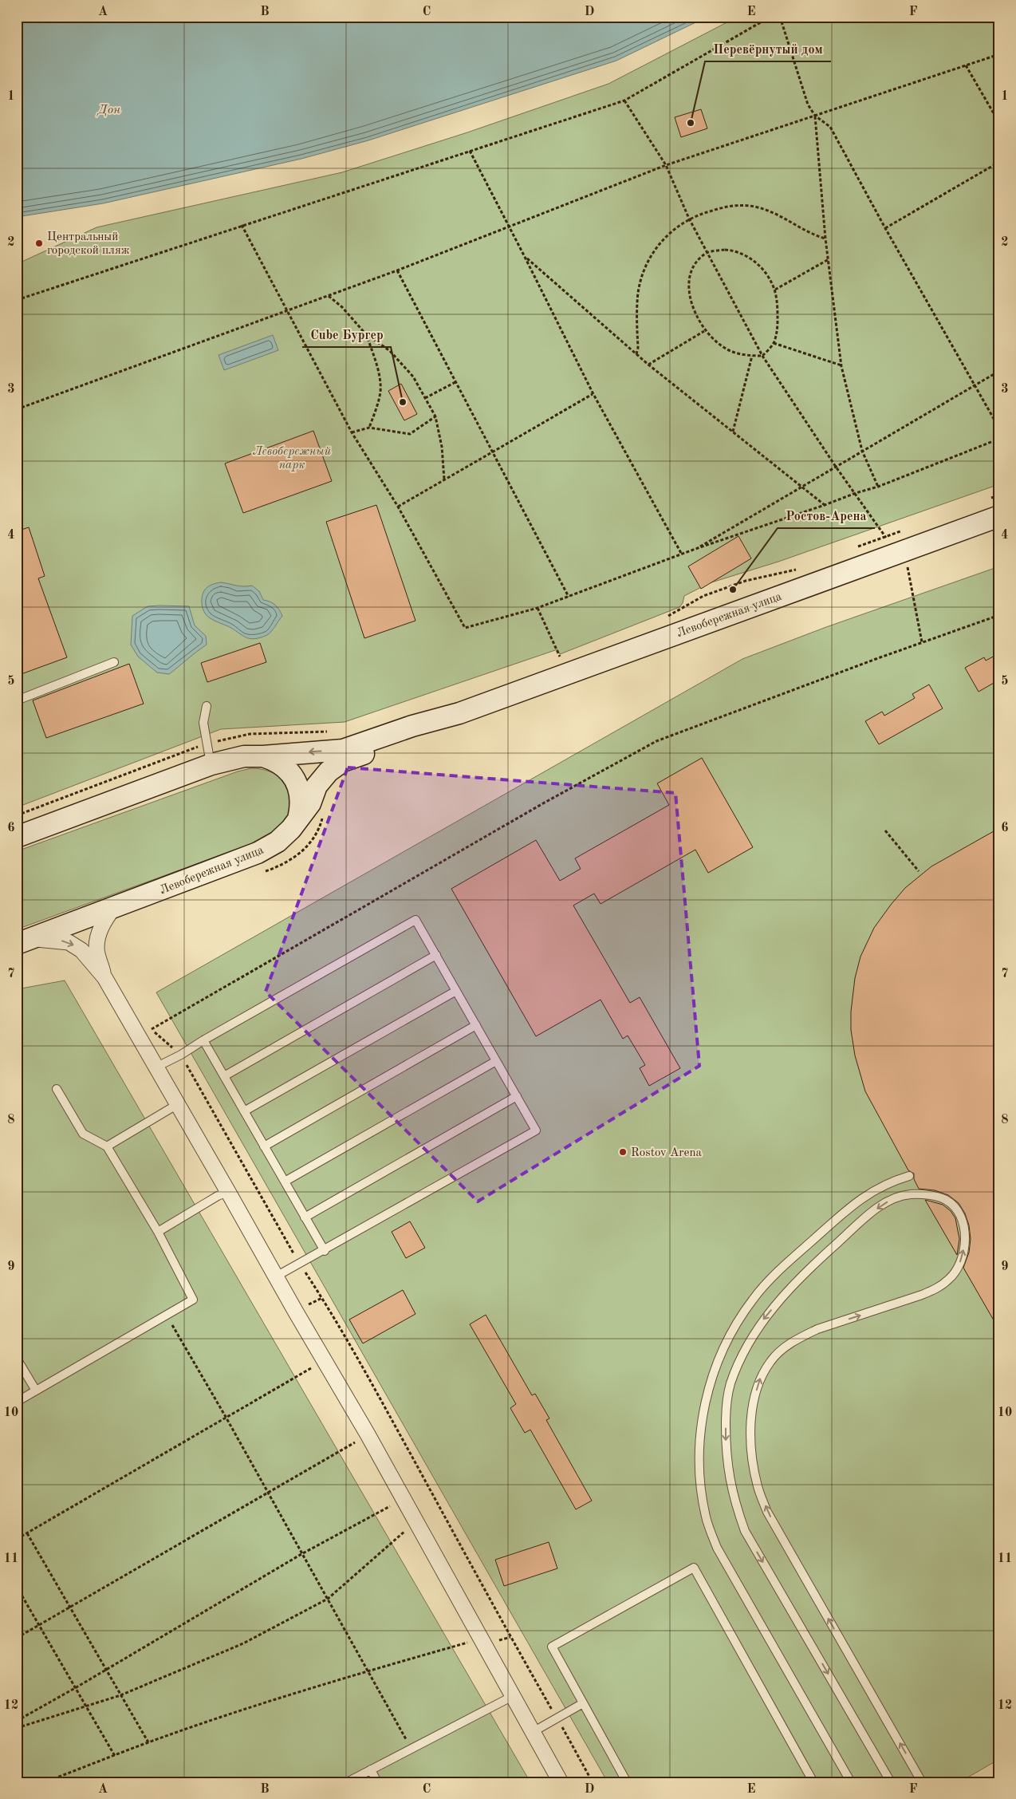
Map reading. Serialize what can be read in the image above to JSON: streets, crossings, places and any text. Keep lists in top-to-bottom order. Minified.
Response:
{"streets":{"main road":["Левобережная улица"]},"water":["Дон"],"parks":["Левобережный парк"],"places":["Перевёрнутый дом","Центральный городской пляж","Cube Бургер","Ростов-Арена","Rostov Arena"],"grid":{"columns":["A","B","C","D","E","F"],"rows":["1","2","3","4","5","6","7","8","9","10","11","12"]}}
